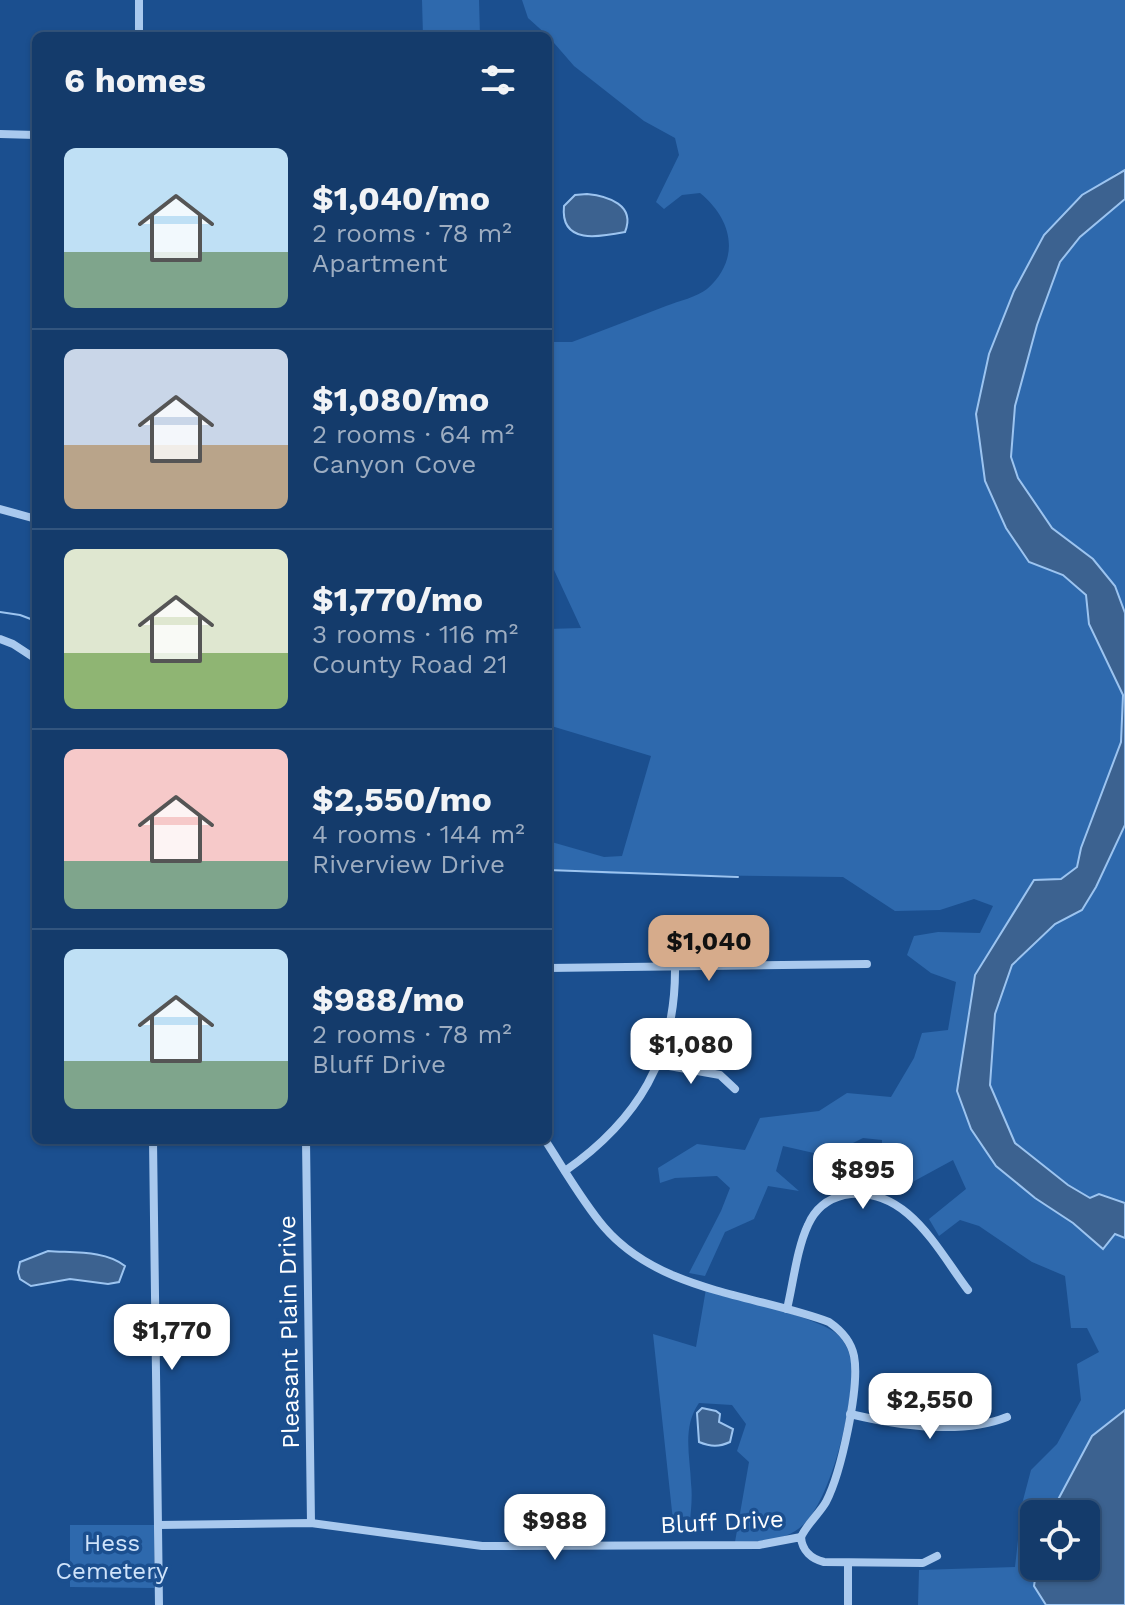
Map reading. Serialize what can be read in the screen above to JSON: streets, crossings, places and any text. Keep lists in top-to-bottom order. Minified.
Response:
{"streets":{"street":["Pleasant Plain Drive","Bluff Drive"]},"crossings":[["Pleasant Plain Drive","Bluff Drive"]],"parks":["Hess Cemetery"],"page":{"heading":"6 homes","list":[{"name":"$1,040/mo","note":"2 rooms · 78 m² · Apartment"},{"name":"$1,080/mo","note":"2 rooms · 64 m² · Canyon Cove"},{"name":"$1,770/mo","note":"3 rooms · 116 m² · County Road 21"},{"name":"$2,550/mo","note":"4 rooms · 144 m² · Riverview Drive"},{"name":"$988/mo","note":"2 rooms · 78 m² · Bluff Drive"}],"price":["$1,040","$1,080","$895","$1,770","$2,550","$988"]}}
